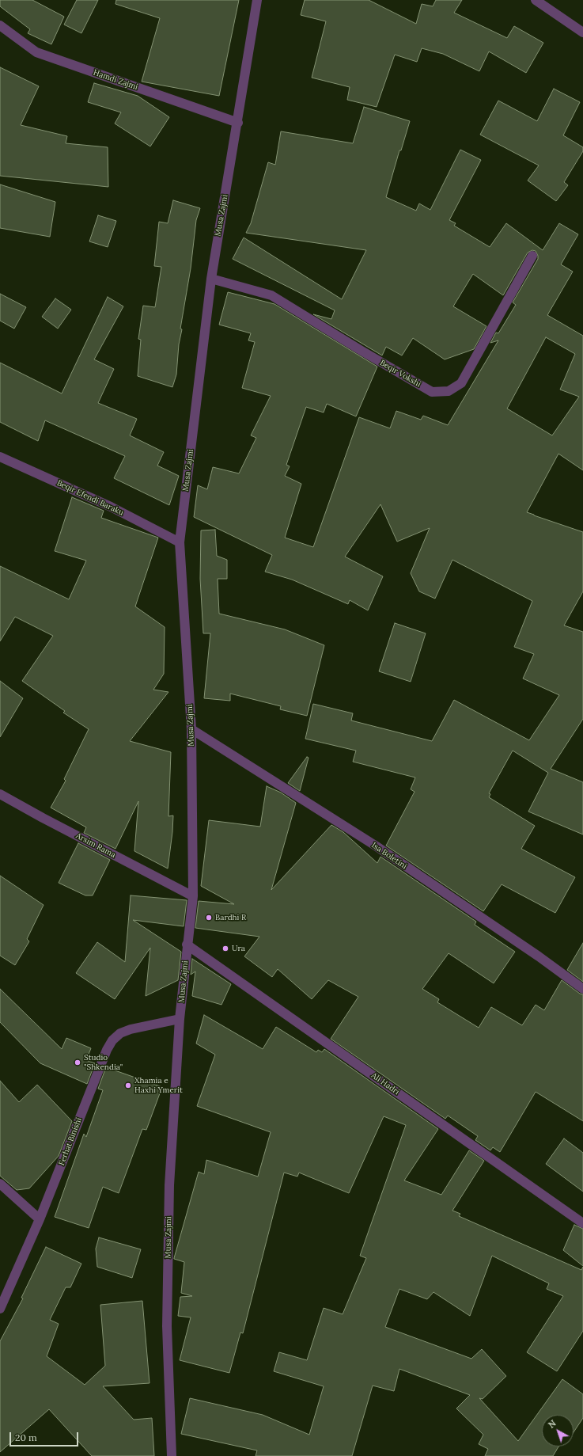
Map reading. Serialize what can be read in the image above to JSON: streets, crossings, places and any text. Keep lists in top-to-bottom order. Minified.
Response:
{"streets":{"street":["Hamdi Zajmi","Musa Zajmi","Beqir Vokshi","Beqir Efendi Baraku","Arsim Rama","Isa Boletini","Ali Hadri","Ferhat Binishi"]},"crossings":[["Hamdi Zajmi","Musa Zajmi"],["Musa Zajmi","Beqir Vokshi"],["Musa Zajmi","Beqir Efendi Baraku"],["Musa Zajmi","Arsim Rama"],["Musa Zajmi","Isa Boletini"],["Musa Zajmi","Ali Hadri"],["Musa Zajmi","Ferhat Binishi"]],"places":["Bardhi R","Ura","Studio \"Shkendia\"","Xhamia e Haxhi Ymerit"],"scale_bar":"20 m","north":"top left"}
